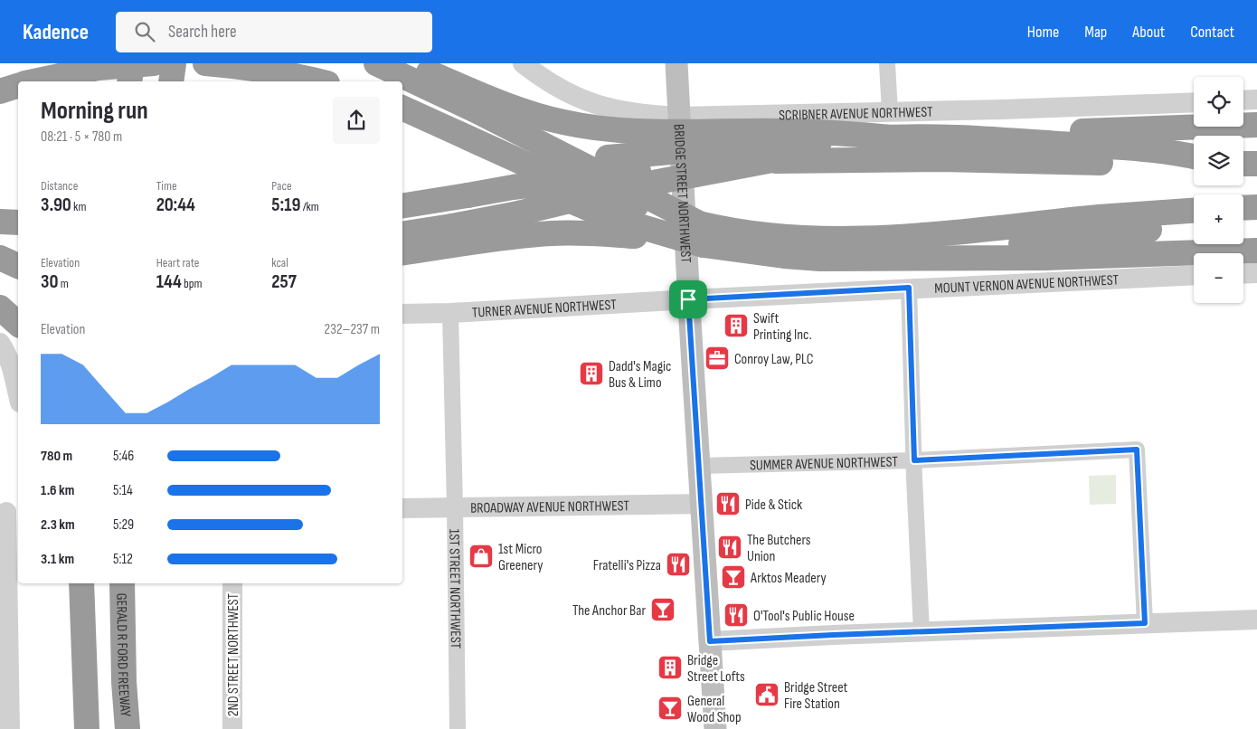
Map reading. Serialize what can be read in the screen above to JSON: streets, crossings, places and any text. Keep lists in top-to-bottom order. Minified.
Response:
{"streets":{"highway":["GERALD R FORD FREEWAY"],"main road":["BRIDGE STREET NORTHWEST"],"street":["SCRIBNER AVENUE NORTHWEST","MOUNT VERNON AVENUE NORTHWEST","TURNER AVENUE NORTHWEST","SUMMER AVENUE NORTHWEST","BROADWAY AVENUE NORTHWEST","1ST STREET NORTHWEST","2ND STREET NORTHWEST"]},"crossings":[["SCRIBNER AVENUE NORTHWEST","BRIDGE STREET NORTHWEST"],["BRIDGE STREET NORTHWEST","MOUNT VERNON AVENUE NORTHWEST"],["BRIDGE STREET NORTHWEST","TURNER AVENUE NORTHWEST"],["BRIDGE STREET NORTHWEST","SUMMER AVENUE NORTHWEST"],["BRIDGE STREET NORTHWEST","BROADWAY AVENUE NORTHWEST"],["MOUNT VERNON AVENUE NORTHWEST","TURNER AVENUE NORTHWEST"],["TURNER AVENUE NORTHWEST","1ST STREET NORTHWEST"],["BROADWAY AVENUE NORTHWEST","1ST STREET NORTHWEST"]],"places":{"building":["Swift Printing Inc.","Dadd's Magic Bus & Limo","Bridge Street Lofts"],"office":["Conroy Law, PLC"],"restaurant":["Pide & Stick","The Butchers Union","Fratelli's Pizza","O'Tool's Public House"],"shop":["1st Micro Greenery"],"bar":["Arktos Meadery","The Anchor Bar","General Wood Shop"],"public building":["Bridge Street Fire Station"]},"page":{"header":"Kadence","search":"Search here","nav":["Home","Map","About","Contact"],"map_buttons":["+","−"],"heading":["Morning run","08:21 · 5 × 780 m"],"stats":[["Distance","3.90 km"],["Time","20:44"],["Pace","5:19 /km"],["Elevation","30 m"],["Heart rate","144 bpm"],["kcal","257"]],"chart":["Elevation","232–237 m"],"list":[{"name":"780 m","note":"5:46"},{"name":"1.6 km","note":"5:14"},{"name":"2.3 km","note":"5:29"},{"name":"3.1 km","note":"5:12"}]}}
